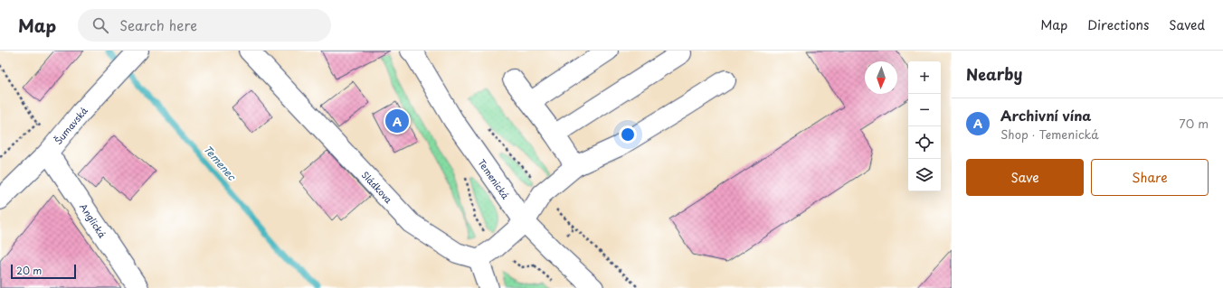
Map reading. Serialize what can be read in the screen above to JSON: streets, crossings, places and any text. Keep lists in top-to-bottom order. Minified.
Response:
{"streets":{"street":["Šumavská","Temenická","Sládkova","Anglická"]},"crossings":[["Šumavská","Anglická"]],"water":["Temenec"],"scale_bar":"20 m","north":"bottom","page":{"header":"Map","search":"Search here","nav":["Map","Directions","Saved"],"heading":"Nearby","map_buttons":["+","−"],"list":[{"mark":"A","name":"Archivní vína","note":"Shop · Temenická","value":"70 m"}],"pins":"A","buttons":["Save","Share"],"scale":"20 m"}}
